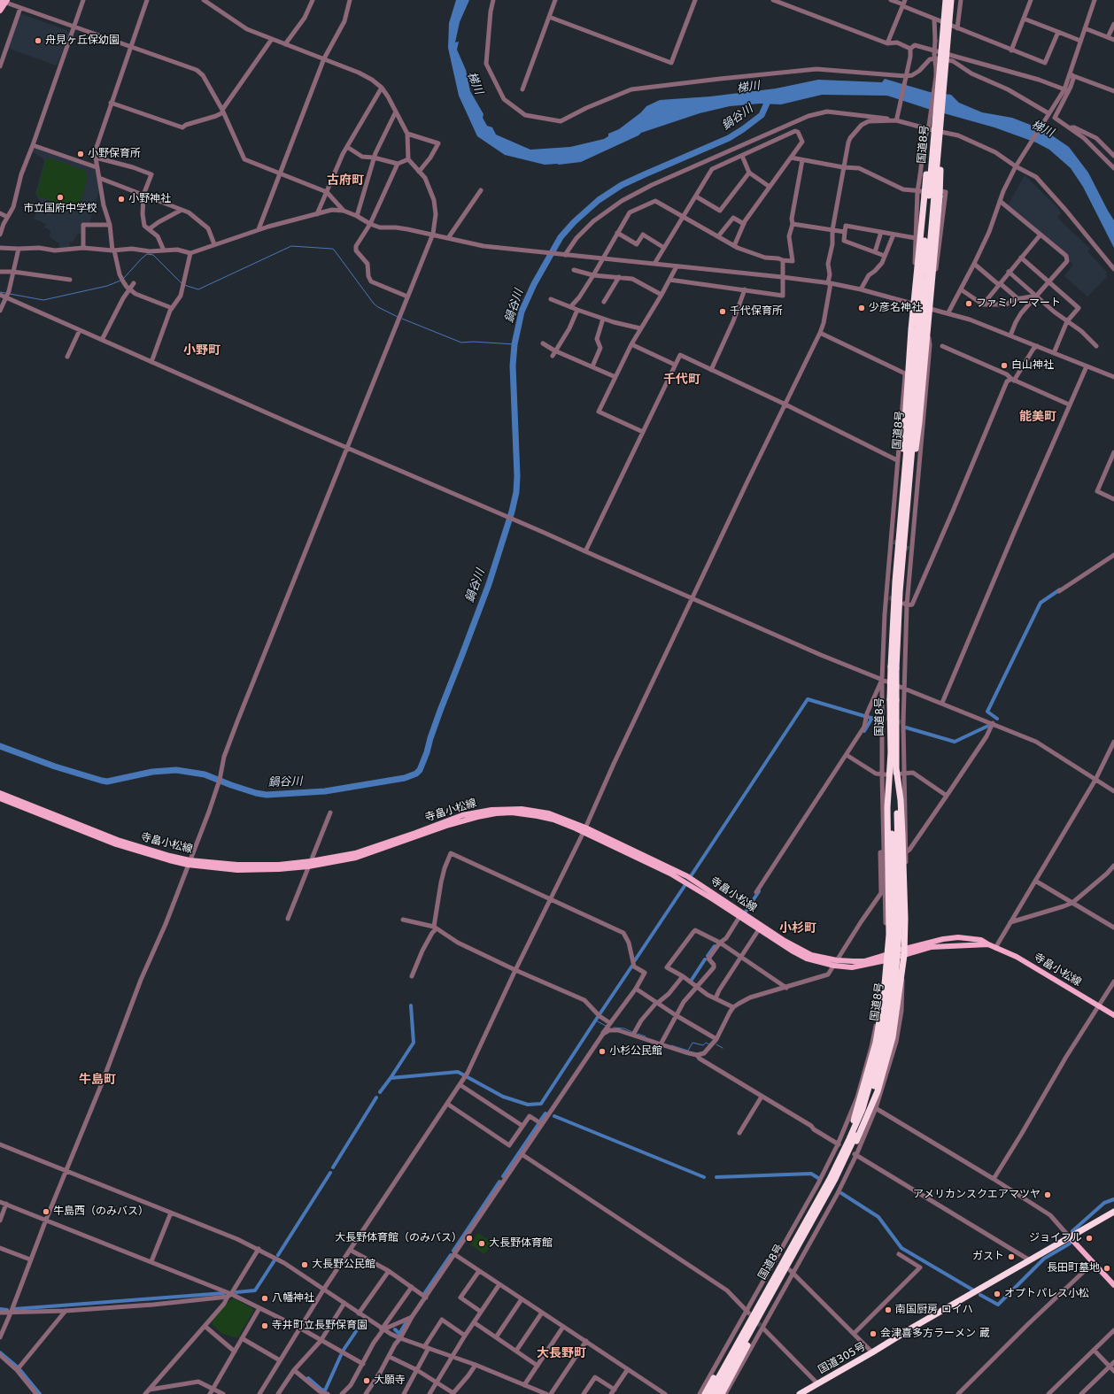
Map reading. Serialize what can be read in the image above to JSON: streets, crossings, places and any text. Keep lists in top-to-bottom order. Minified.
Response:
{"streets":{"highway":["国道8号","国道305号"],"main road":["寺畠小松線"]},"districts":["古府町","小野町","千代町","能美町","小杉町","牛島町","大長野町"],"water":["梯川","鍋谷川"],"places":["舟見ヶ丘保幼園","小野保育所","市立国府中学校","小野神社","ファミリーマート","少彦名神社","千代保育所","白山神社","小杉公民館","アメリカンスクエアマツヤ","牛島西（のみバス）","大長野体育館（のみバス）","ジョイフル","大長野体育館","ガスト","大長野公民館","長田町墓地","オプトパレス小松","八幡神社","南国厨房 ロイハ","寺井町立長野保育園","会津喜多方ラーメン 蔵","大願寺"]}
